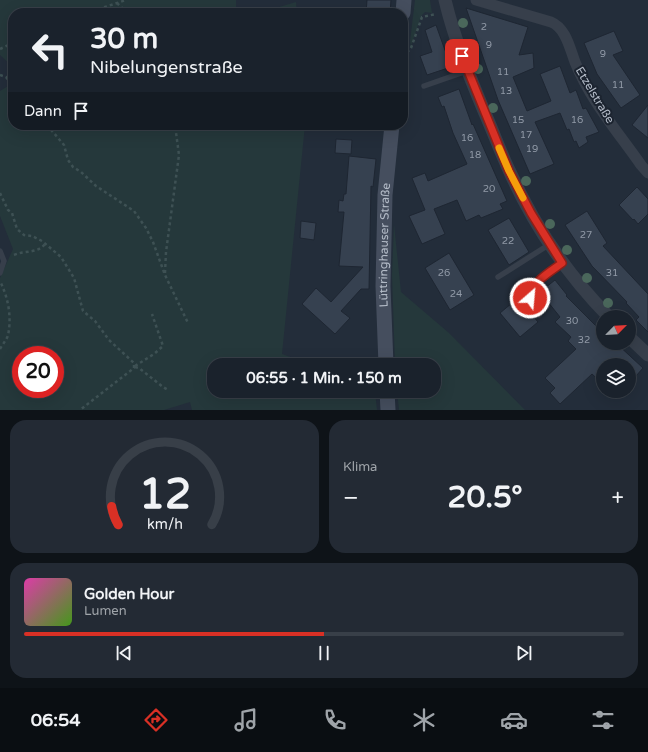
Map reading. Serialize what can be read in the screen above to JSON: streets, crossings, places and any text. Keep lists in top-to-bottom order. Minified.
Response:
{"streets":{"main road":["Lüttringhauser Straße"],"street":["Etzelstraße"]},"house_numbers":["2","9","9","11","11","13","15","16","17","16","19","18","20","27","22","26","31","24","30","32"],"north":"top right","page":{"turn":["30 m","Nibelungenstraße"],"then":"Dann","limit":"20","trip":"06:55 · 1 Min. · 150 m","tile":"Klima","heat":["−","20.5°","+"],"song":["Golden Hour","Lumen"],"tabs":"06:54","gauge":["12","km/h"]}}
